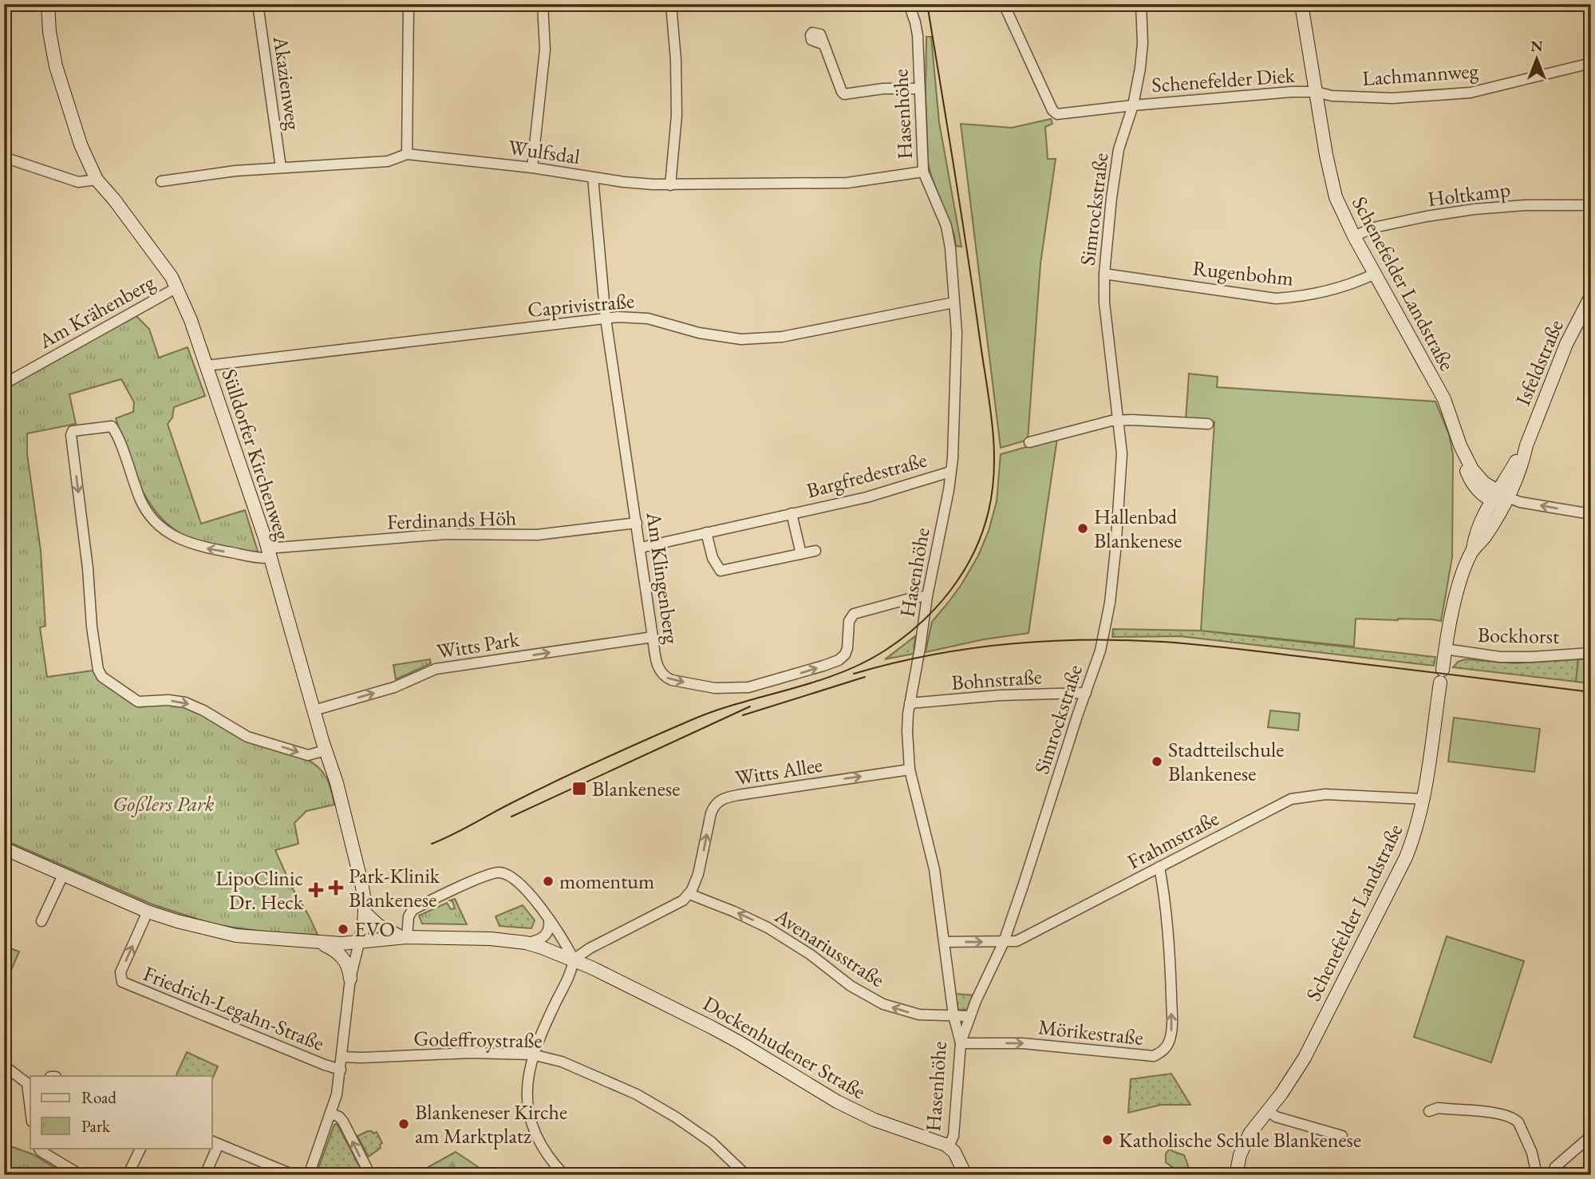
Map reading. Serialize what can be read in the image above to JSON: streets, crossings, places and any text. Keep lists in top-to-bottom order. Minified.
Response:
{"streets":{"main road":["Schenefelder Landstraße","Isfeldstraße","Sülldorfer Kirchenweg","Dockenhudener Straße"],"street":["Lachmannweg","Schenefelder Diek","Akazienweg","Hasenhöhe","Wulfsdal","Holtkamp","Simrockstraße","Rugenbohm","Caprivistraße","Am Krähenberg","Bargfredestraße","Ferdinands Höh","Am Klingenberg","Bockhorst","Witts Park","Bohnstraße","Witts Allee","Frahmstraße","Avenariusstraße","Friedrich-Legahn-Straße","Mörikestraße","Godeffroystraße"]},"crossings":[["Lachmannweg","Schenefelder Diek"],["Lachmannweg","Schenefelder Landstraße"],["Schenefelder Diek","Simrockstraße"],["Schenefelder Diek","Schenefelder Landstraße"],["Akazienweg","Wulfsdal"],["Hasenhöhe","Wulfsdal"],["Hasenhöhe","Simrockstraße"],["Hasenhöhe","Caprivistraße"],["Hasenhöhe","Bargfredestraße"],["Hasenhöhe","Am Klingenberg"],["Hasenhöhe","Bohnstraße"],["Hasenhöhe","Witts Allee"],["Hasenhöhe","Frahmstraße"],["Hasenhöhe","Avenariusstraße"],["Hasenhöhe","Mörikestraße"],["Hasenhöhe","Dockenhudener Straße"],["Wulfsdal","Am Klingenberg"],["Holtkamp","Schenefelder Landstraße"],["Simrockstraße","Rugenbohm"],["Simrockstraße","Bohnstraße"],["Simrockstraße","Frahmstraße"],["Simrockstraße","Mörikestraße"],["Rugenbohm","Schenefelder Landstraße"],["Schenefelder Landstraße","Isfeldstraße"],["Schenefelder Landstraße","Bockhorst"],["Schenefelder Landstraße","Frahmstraße"],["Caprivistraße","Sülldorfer Kirchenweg"],["Caprivistraße","Am Klingenberg"],["Am Krähenberg","Sülldorfer Kirchenweg"],["Sülldorfer Kirchenweg","Ferdinands Höh"],["Sülldorfer Kirchenweg","Witts Park"],["Sülldorfer Kirchenweg","Dockenhudener Straße"],["Bargfredestraße","Am Klingenberg"],["Ferdinands Höh","Am Klingenberg"],["Am Klingenberg","Witts Park"],["Witts Allee","Avenariusstraße"],["Frahmstraße","Mörikestraße"],["Friedrich-Legahn-Straße","Dockenhudener Straße"]],"one_way":["Witts Park","Witts Allee","Avenariusstraße","Friedrich-Legahn-Straße"],"parks":["Goßlers Park"],"places":{"other":["Hallenbad Blankenese","Stadtteilschule Blankenese","momentum","EVO","Blankeneser Kirche am Marktplatz","Katholische Schule Blankenese"],"transit":["Blankenese"],"health":["Park-Klinik Blankenese","LipoClinic Dr. Heck"]},"legend":["Road","Park"],"north":"top"}
